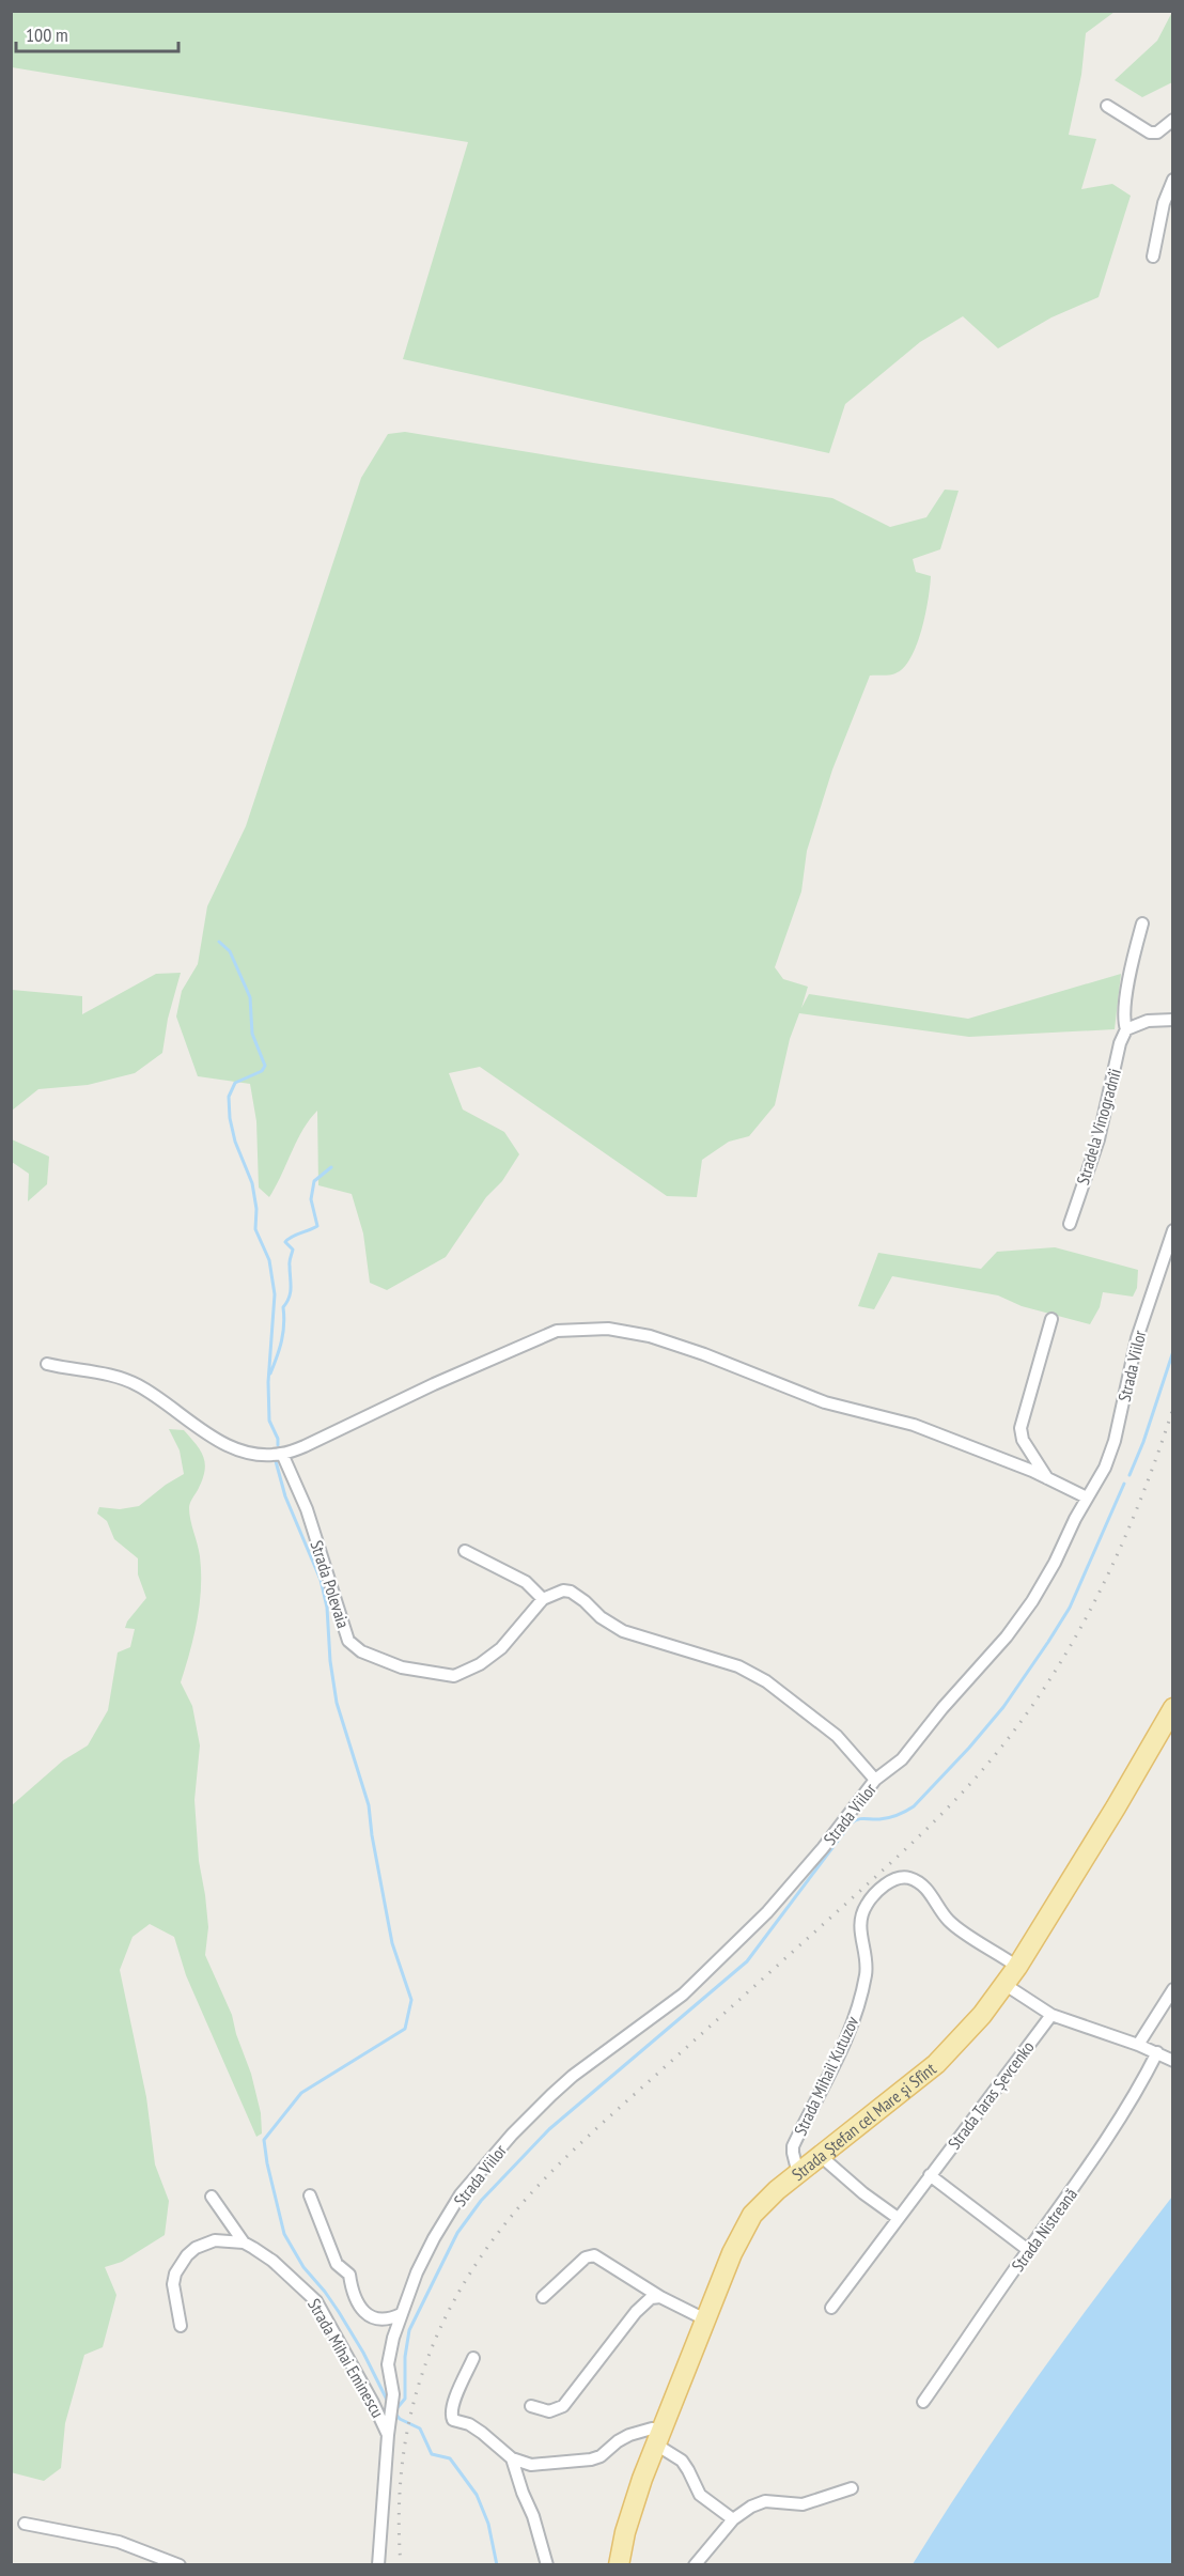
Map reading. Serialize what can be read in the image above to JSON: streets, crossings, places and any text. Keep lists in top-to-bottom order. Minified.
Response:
{"streets":{"main road":["Strada Ştefan cel Mare şi Sfînt"],"street":["Stradela Vinogradnîi","Strada Viilor","Strada Polevaia","Strada Mihail Kutuzov","Strada Taras Șevcenko","Strada Nistreană","Strada Mihai Eminescu"]},"crossings":[["Strada Viilor","Strada Mihai Eminescu"],["Strada Mihail Kutuzov","Strada Ştefan cel Mare şi Sfînt"]],"scale_bar":"100 m"}
